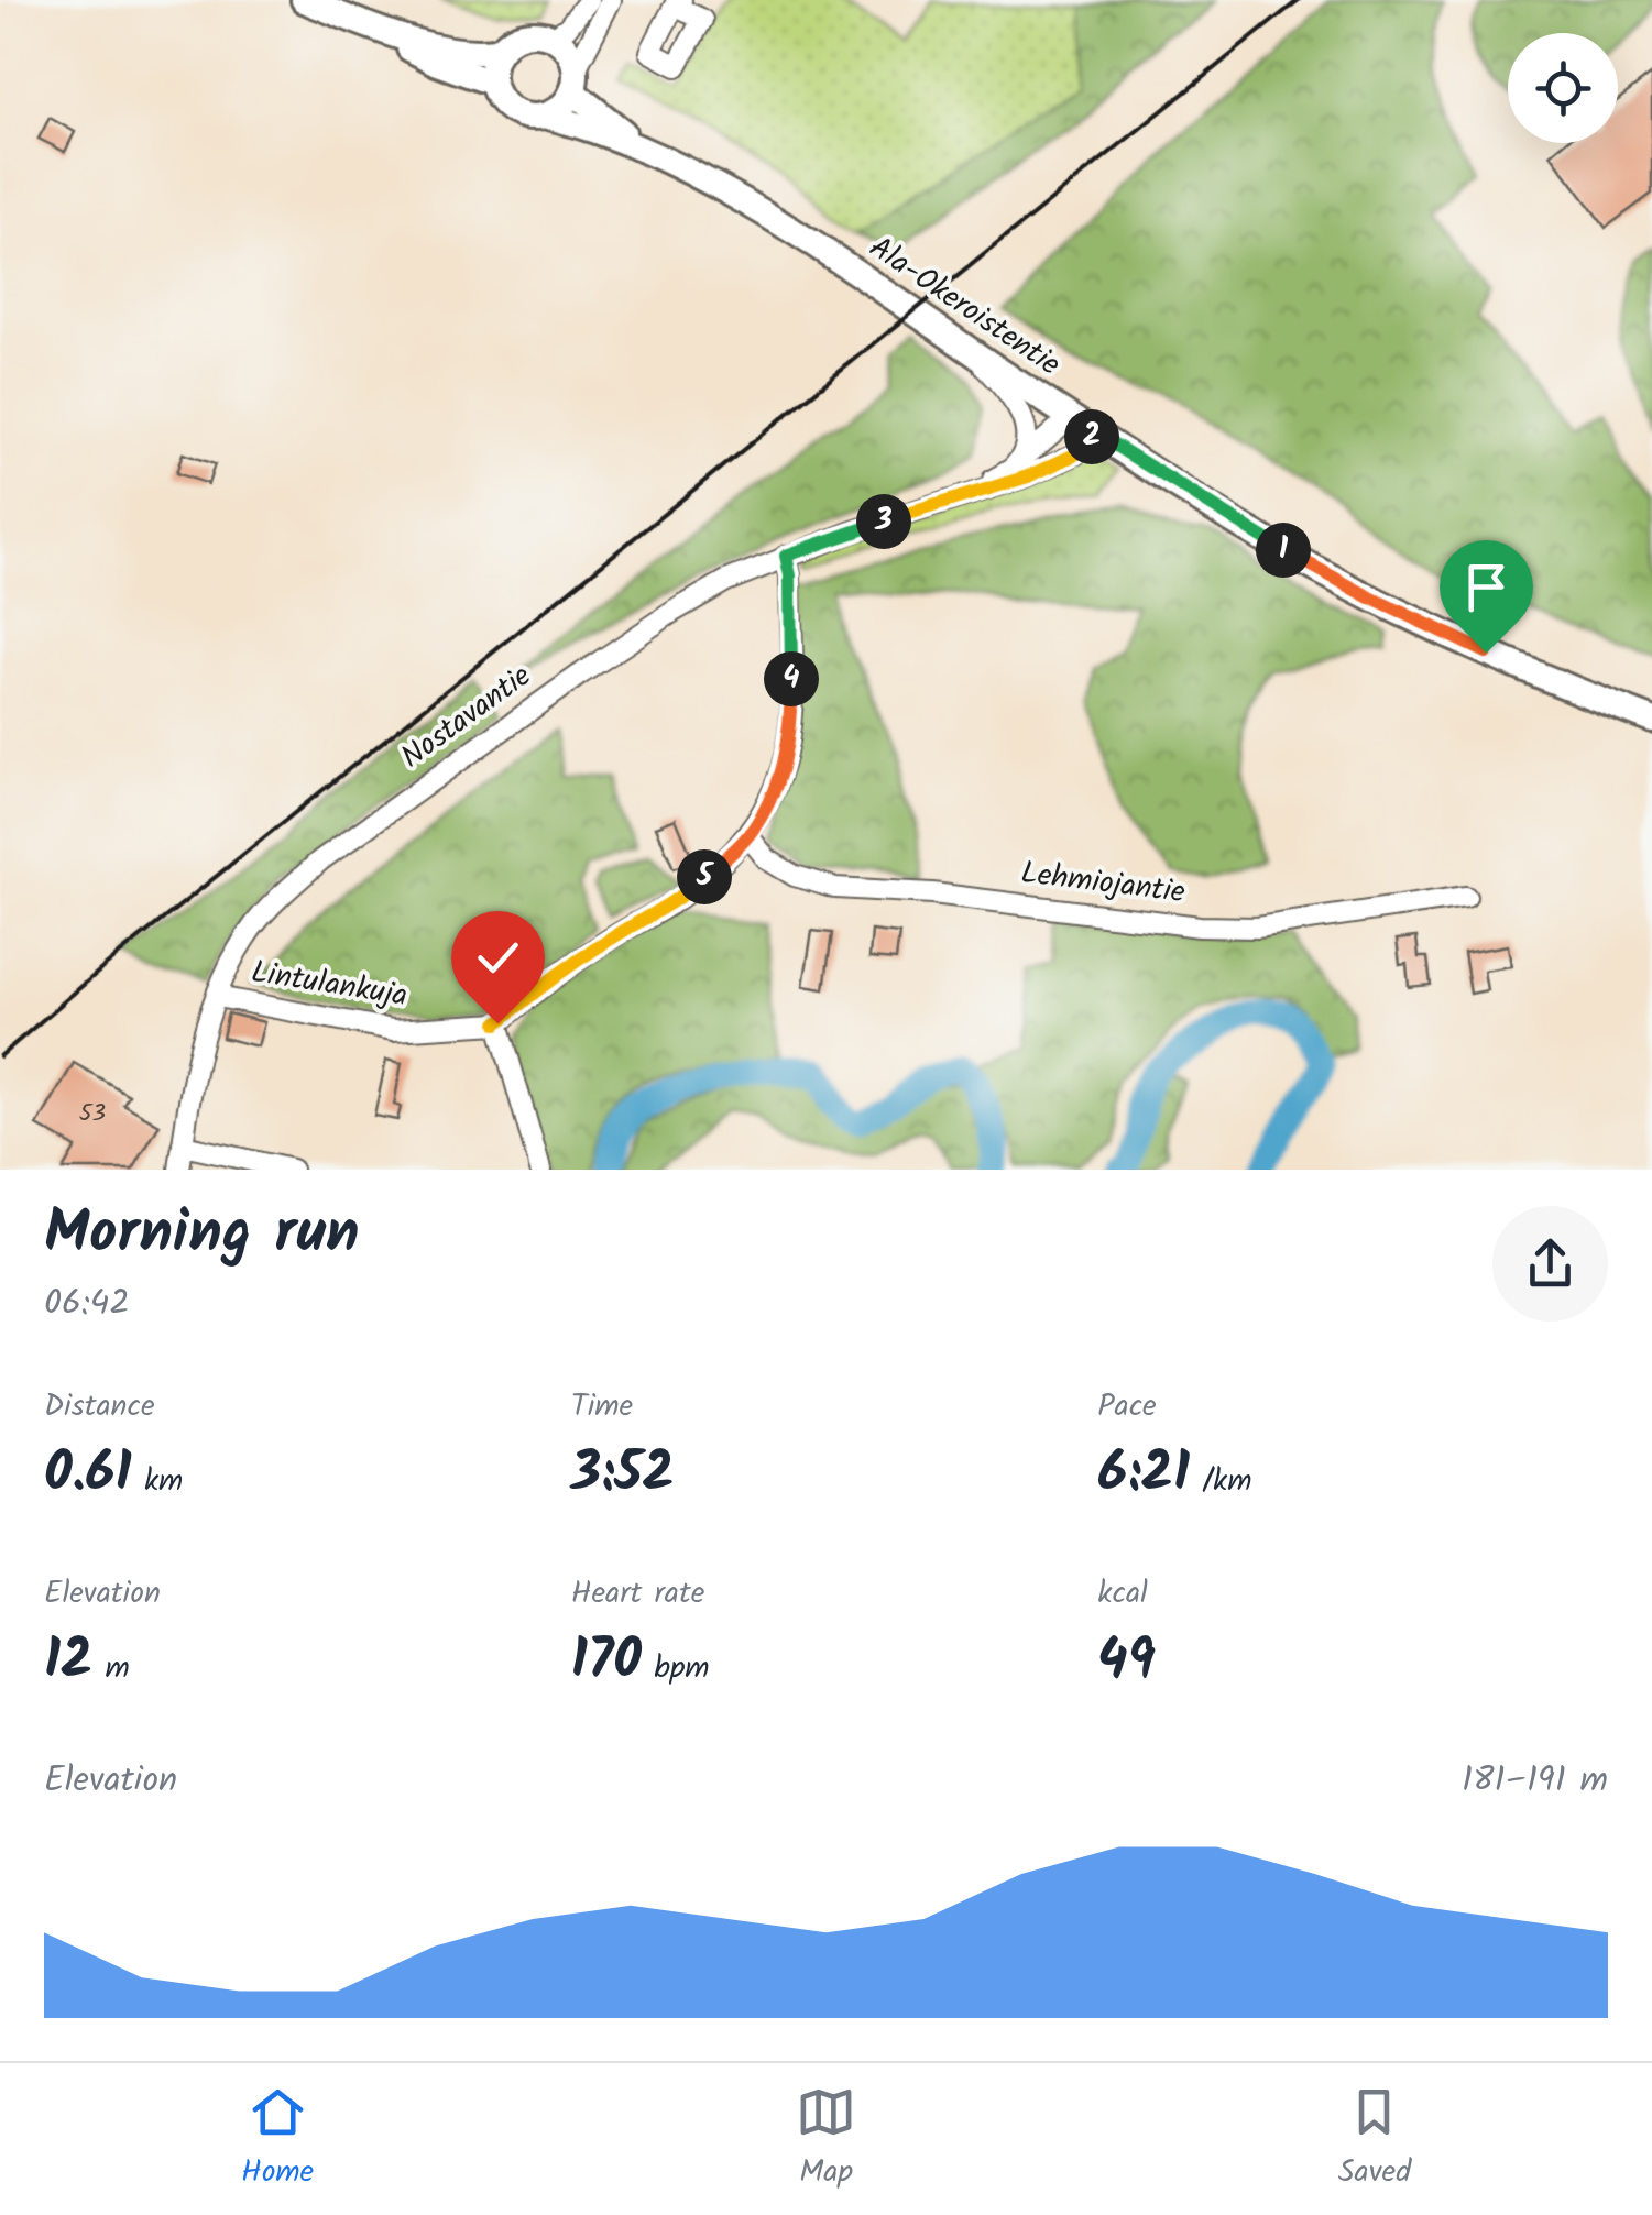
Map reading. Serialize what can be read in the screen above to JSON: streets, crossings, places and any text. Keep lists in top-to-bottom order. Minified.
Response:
{"streets":{"main road":["Ala-Okeroistentie"],"street":["Nostavantie","Lehmiojantie","Lintulankuja"]},"crossings":[["Ala-Okeroistentie","Nostavantie"],["Nostavantie","Lintulankuja"]],"house_numbers":["53"],"page":{"pins":["2","3","1","4","5"],"heading":["Morning run","06:42"],"stats":[["Distance","0.61 km"],["Time","3:52"],["Pace","6:21 /km"],["Elevation","12 m"],["Heart rate","170 bpm"],["kcal","49"]],"chart":["Elevation","181–191 m"],"tabs":["Home","Map","Saved"]}}
